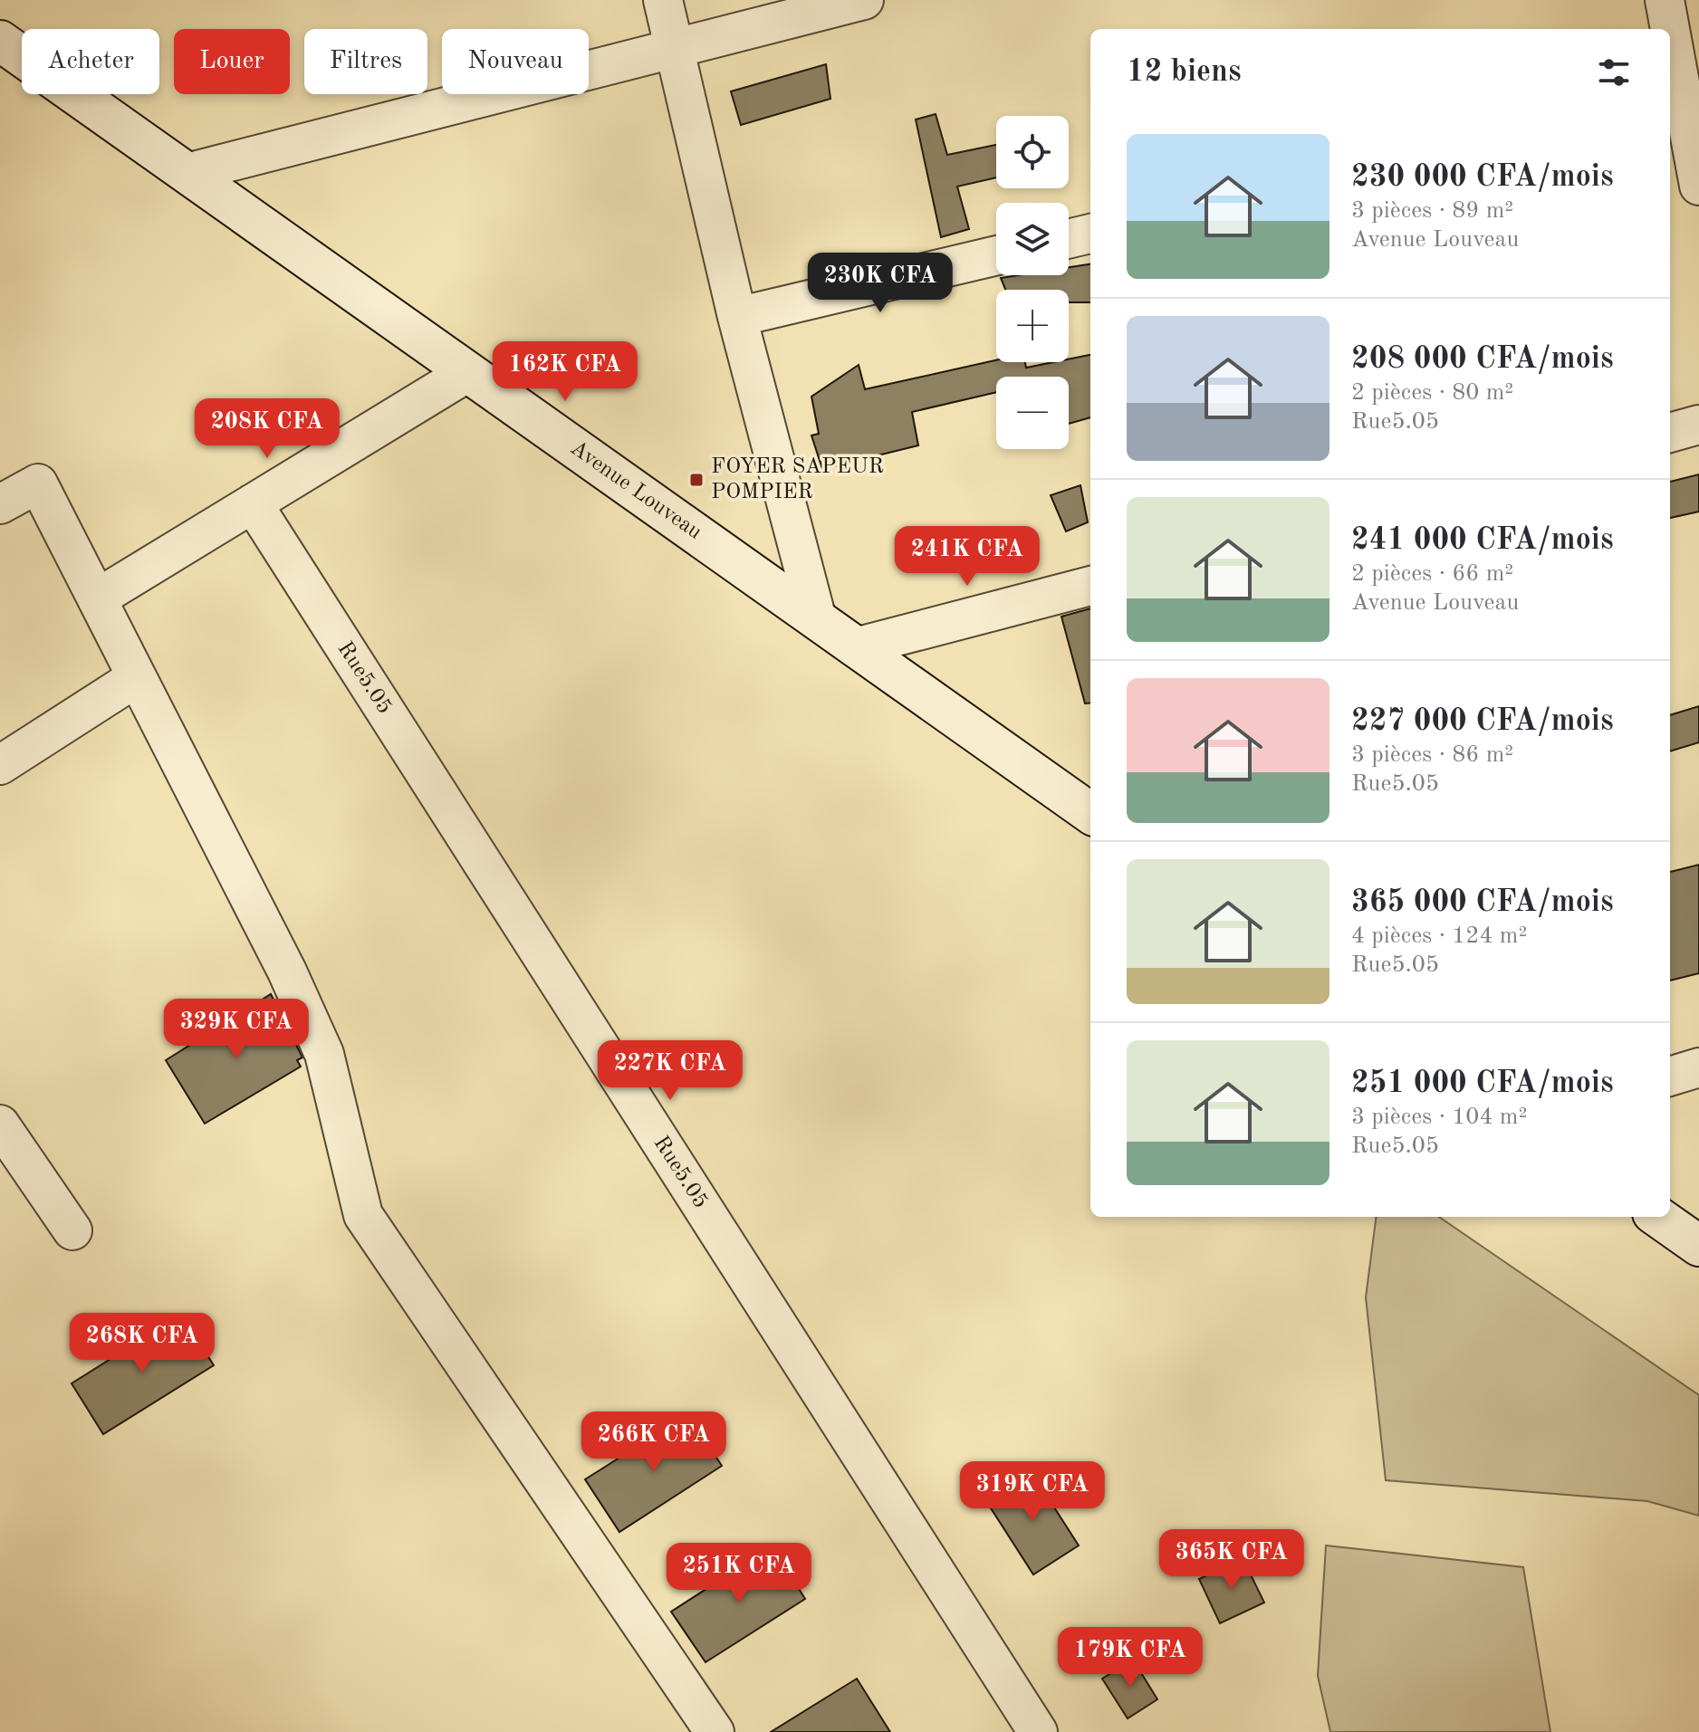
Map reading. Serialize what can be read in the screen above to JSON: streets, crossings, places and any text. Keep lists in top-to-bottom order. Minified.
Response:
{"streets":{"main road":["Avenue Louveau"],"street":["Rue5.05"]},"places":{"transit":["FOYER SAPEUR POMPIER"]},"page":{"chip":["Acheter","Louer","Filtres","Nouveau"],"heading":"12 biens","map_buttons":["+","−"],"list":[{"name":"230 000 CFA/mois","note":"3 pièces · 89 m² · Avenue Louveau"},{"name":"208 000 CFA/mois","note":"2 pièces · 80 m² · Rue5.05"},{"name":"241 000 CFA/mois","note":"2 pièces · 66 m² · Avenue Louveau"},{"name":"227 000 CFA/mois","note":"3 pièces · 86 m² · Rue5.05"},{"name":"365 000 CFA/mois","note":"4 pièces · 124 m² · Rue5.05"},{"name":"251 000 CFA/mois","note":"3 pièces · 104 m² · Rue5.05"}],"price":["230K CFA","162K CFA","208K CFA","241K CFA","329K CFA","227K CFA","268K CFA","266K CFA","319K CFA","365K CFA","251K CFA","179K CFA"]}}
